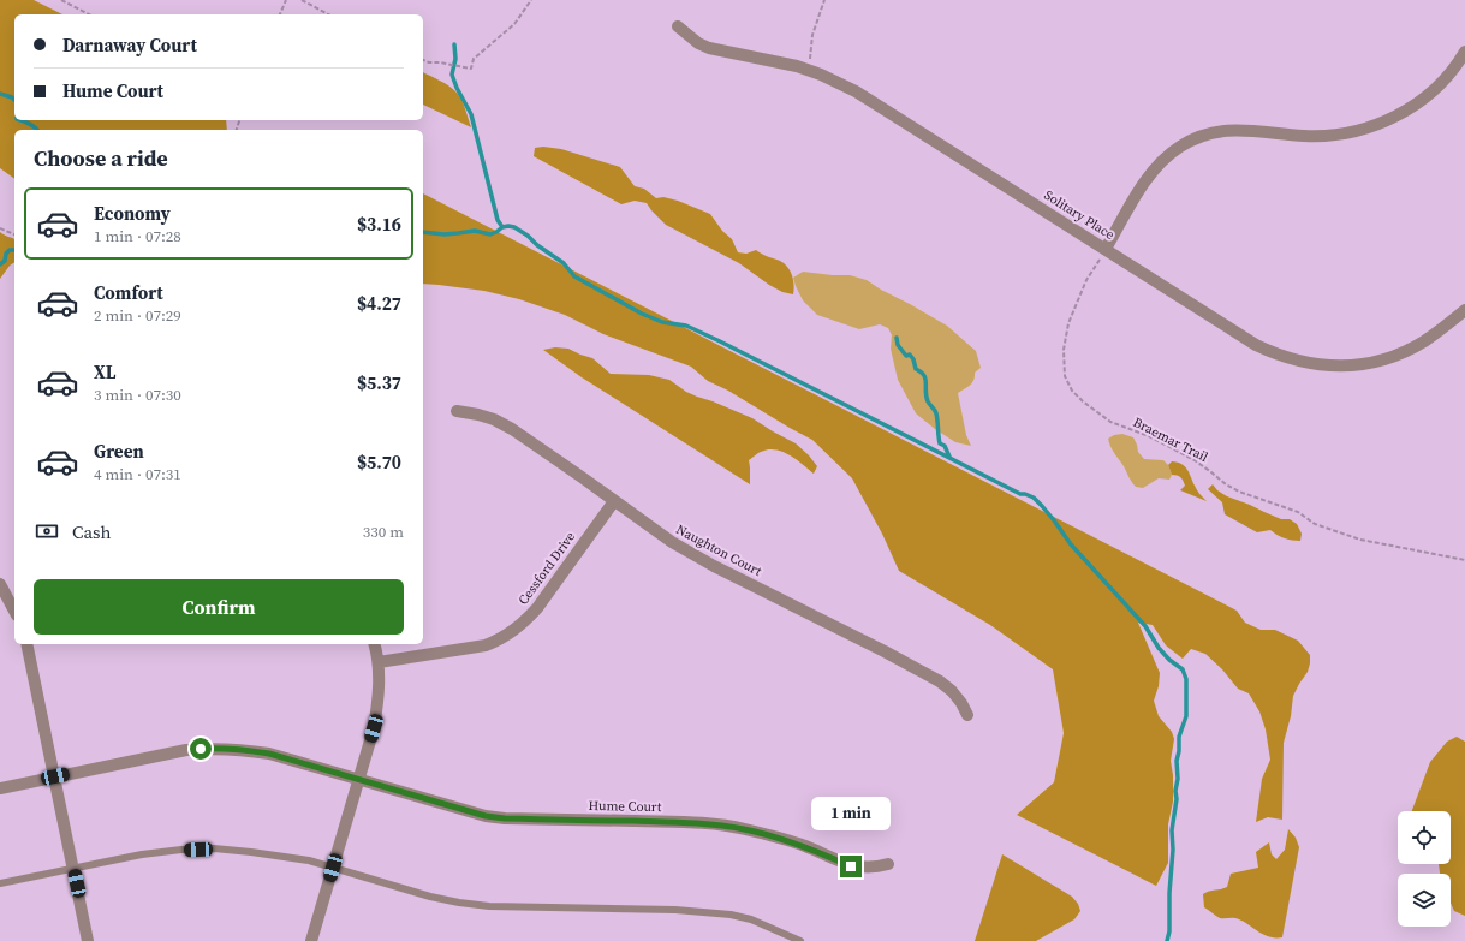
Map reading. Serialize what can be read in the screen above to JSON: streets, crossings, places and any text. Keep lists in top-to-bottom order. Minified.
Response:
{"streets":{"street":["Solitary Place","Naughton Court","Cessford Drive","Hume Court"],"path":["Braemar Trail"]},"crossings":[["Solitary Place","Braemar Trail"],["Naughton Court","Cessford Drive"]],"page":{"banner":["Darnaway Court","Hume Court"],"heading":"Choose a ride","list":[{"name":"Economy","note":"1 min · 07:28","value":"$3.16"},{"name":"Comfort","note":"2 min · 07:29","value":"$4.27"},{"name":"XL","note":"3 min · 07:30","value":"$5.37"},{"name":"Green","note":"4 min · 07:31","value":"$5.70"}],"pay":["Cash","330 m"],"buttons":"Confirm","bubble":"1 min"}}
